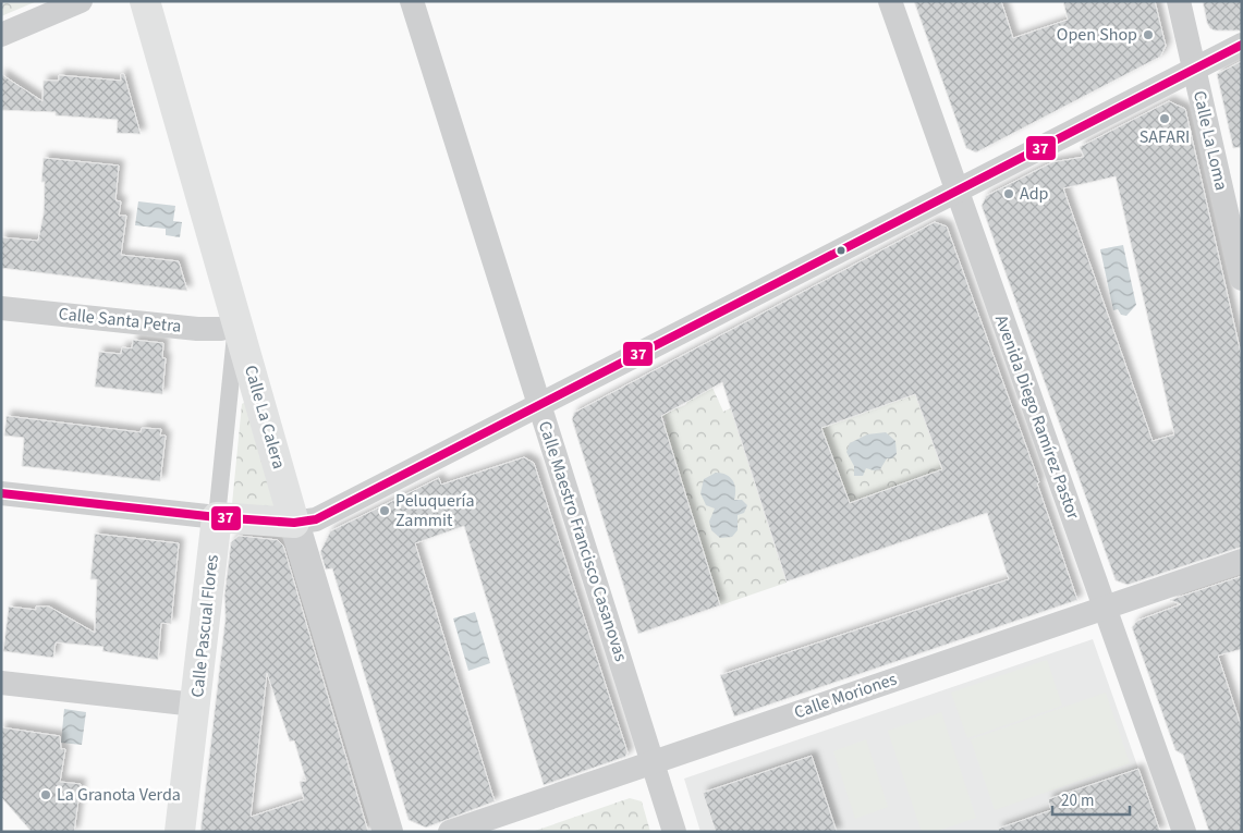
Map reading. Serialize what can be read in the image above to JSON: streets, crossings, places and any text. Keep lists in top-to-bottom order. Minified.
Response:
{"streets":{"main road":["Calle La Calera","Calle Pascual Flores"],"street":["Calle La Loma","Calle Santa Petra","Avenida Diego Ramírez Pastor","Calle Maestro Francisco Casanovas","Calle Moriones"]},"crossings":[["Calle Santa Petra","Calle La Calera"],["Calle Santa Petra","Calle Pascual Flores"],["Calle La Calera","Calle Pascual Flores"],["Avenida Diego Ramírez Pastor","Calle Moriones"],["Calle Maestro Francisco Casanovas","Calle Moriones"]],"places":["Open Shop","SAFARI","Adp","Peluquería Zammit","La Granota Verda"],"lines":["transit line 37"],"scale_bar":"20 m"}
